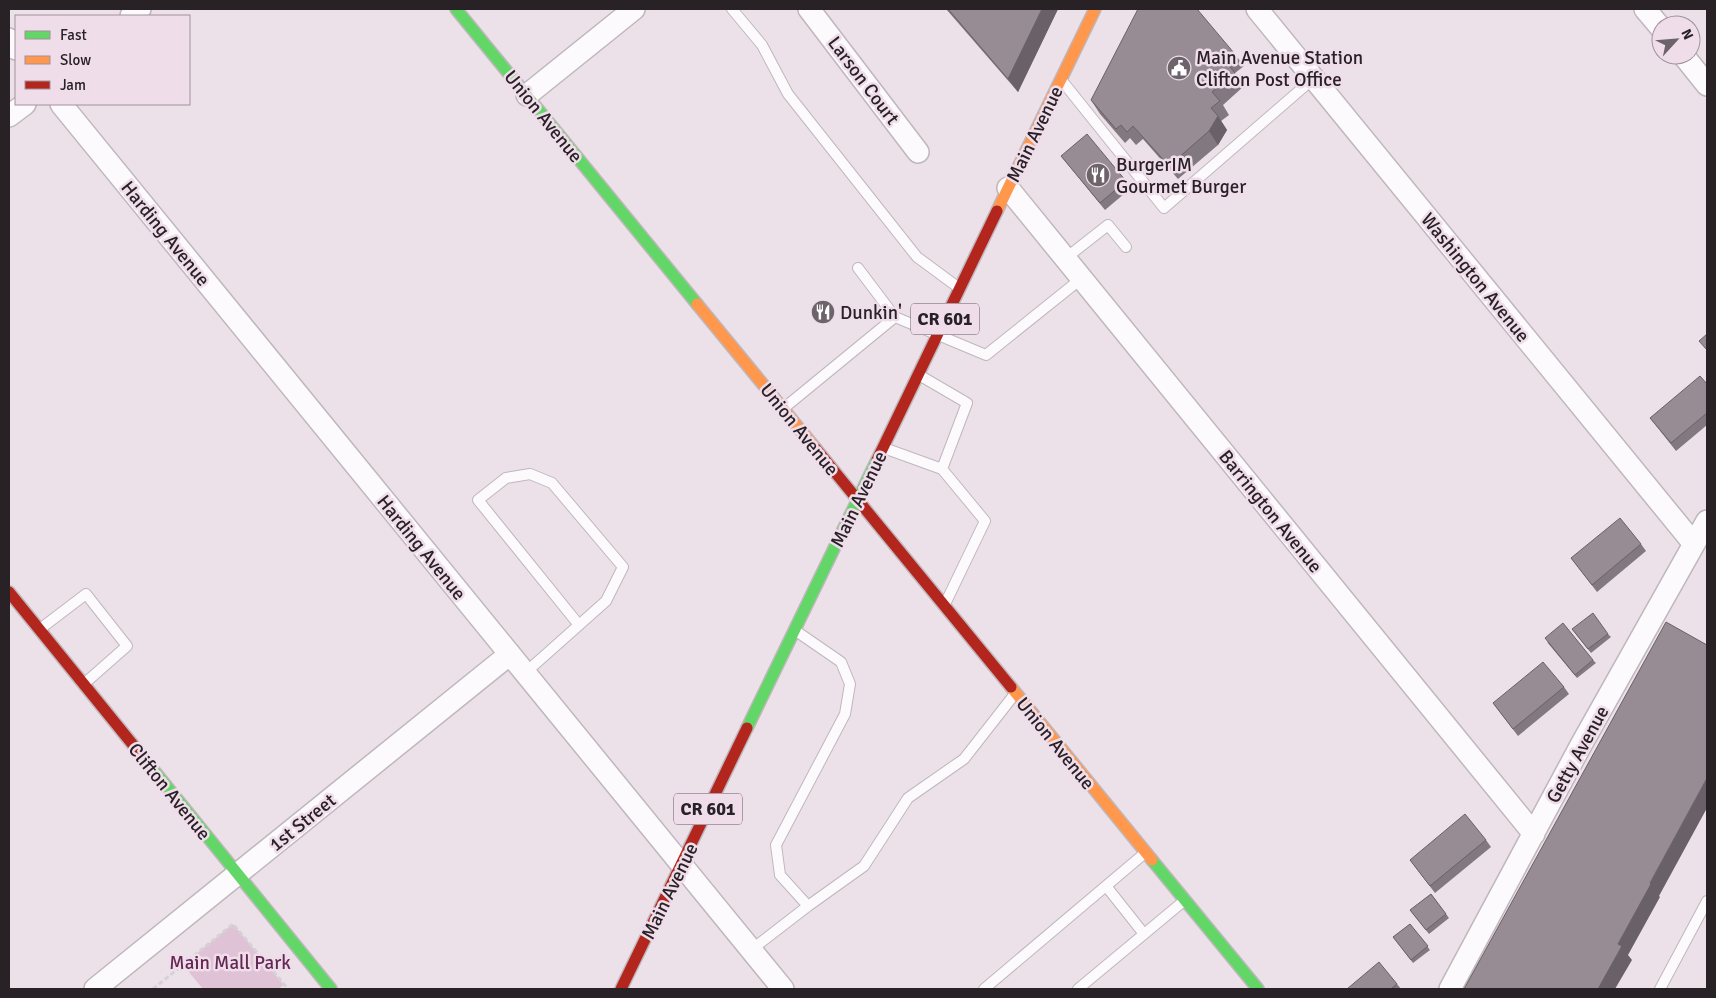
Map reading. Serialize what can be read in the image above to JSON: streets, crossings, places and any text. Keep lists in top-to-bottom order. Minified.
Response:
{"streets":{"main road":["Union Avenue","Main Avenue","CR 601","Clifton Avenue"],"street":["Larson Court","Harding Avenue","Washington Avenue","Barrington Avenue","Getty Avenue","1st Street"]},"crossings":[["Union Avenue","Main Avenue"],["Main Avenue","Harding Avenue"],["Main Avenue","Barrington Avenue"],["Harding Avenue","1st Street"],["Washington Avenue","Getty Avenue"],["Barrington Avenue","Getty Avenue"],["Clifton Avenue","1st Street"]],"parks":["Main Mall Park"],"places":{"public building":["Main Avenue Station Clifton Post Office"],"restaurant":["BurgerIM Gourmet Burger","Dunkin'"]},"legend":["Fast","Slow","Jam"],"north":"top right"}
